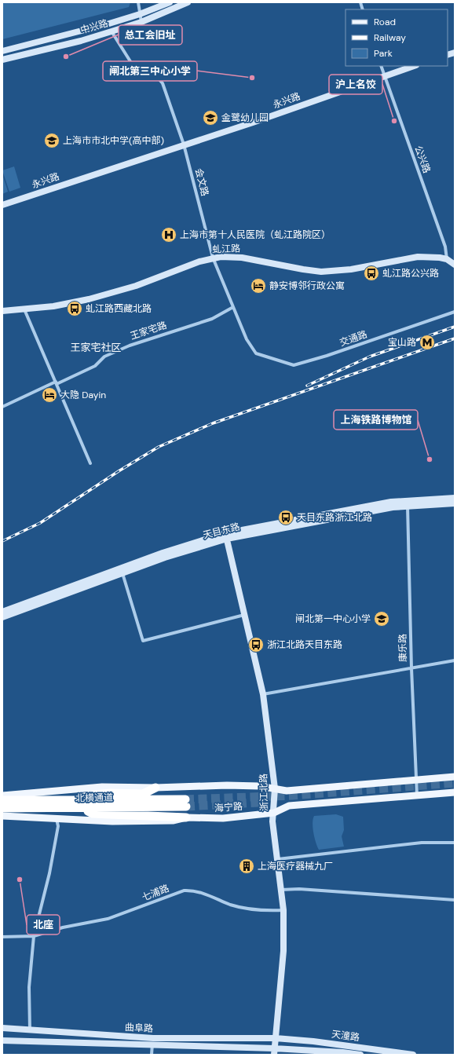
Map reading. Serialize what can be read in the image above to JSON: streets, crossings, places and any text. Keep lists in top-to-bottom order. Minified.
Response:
{"streets":{"highway":["北横通道"],"main road":["中兴路","永兴路","虬江路","天目东路","浙江北路","海宁路","曲阜路","天潼路"],"street":["公兴路","会文路","王家宅路","交通路","康乐路","七浦路"]},"crossings":[["中兴路","会文路"],["永兴路","公兴路"],["永兴路","会文路"],["公兴路","虬江路"],["会文路","虬江路"],["会文路","王家宅路"],["会文路","交通路"],["天目东路","康乐路"],["天目东路","浙江北路"],["康乐路","海宁路"],["浙江北路","海宁路"],["浙江北路","七浦路"],["浙江北路","曲阜路"],["浙江北路","天潼路"],["曲阜路","天潼路"]],"districts":["王家宅社区"],"places":{"other":["总工会旧址","闸北第三中心小学","沪上名饺","上海铁路博物馆","北座"],"school or university":["金鹭幼儿园","上海市市北中学(高中部)","闸北第一中心小学"],"hospital":["上海市第十人民医院（虬江路院区）"],"bus stop":["虬江路公兴路","虬江路西藏北路","天目东路浙江北路","浙江北路天目东路"],"hotel":["静安博邻行政公寓","大隐 Dayin"],"metro station":["宝山路"],"building":["上海医疗器械九厂"]},"legend":["Road","Railway","Park"]}
